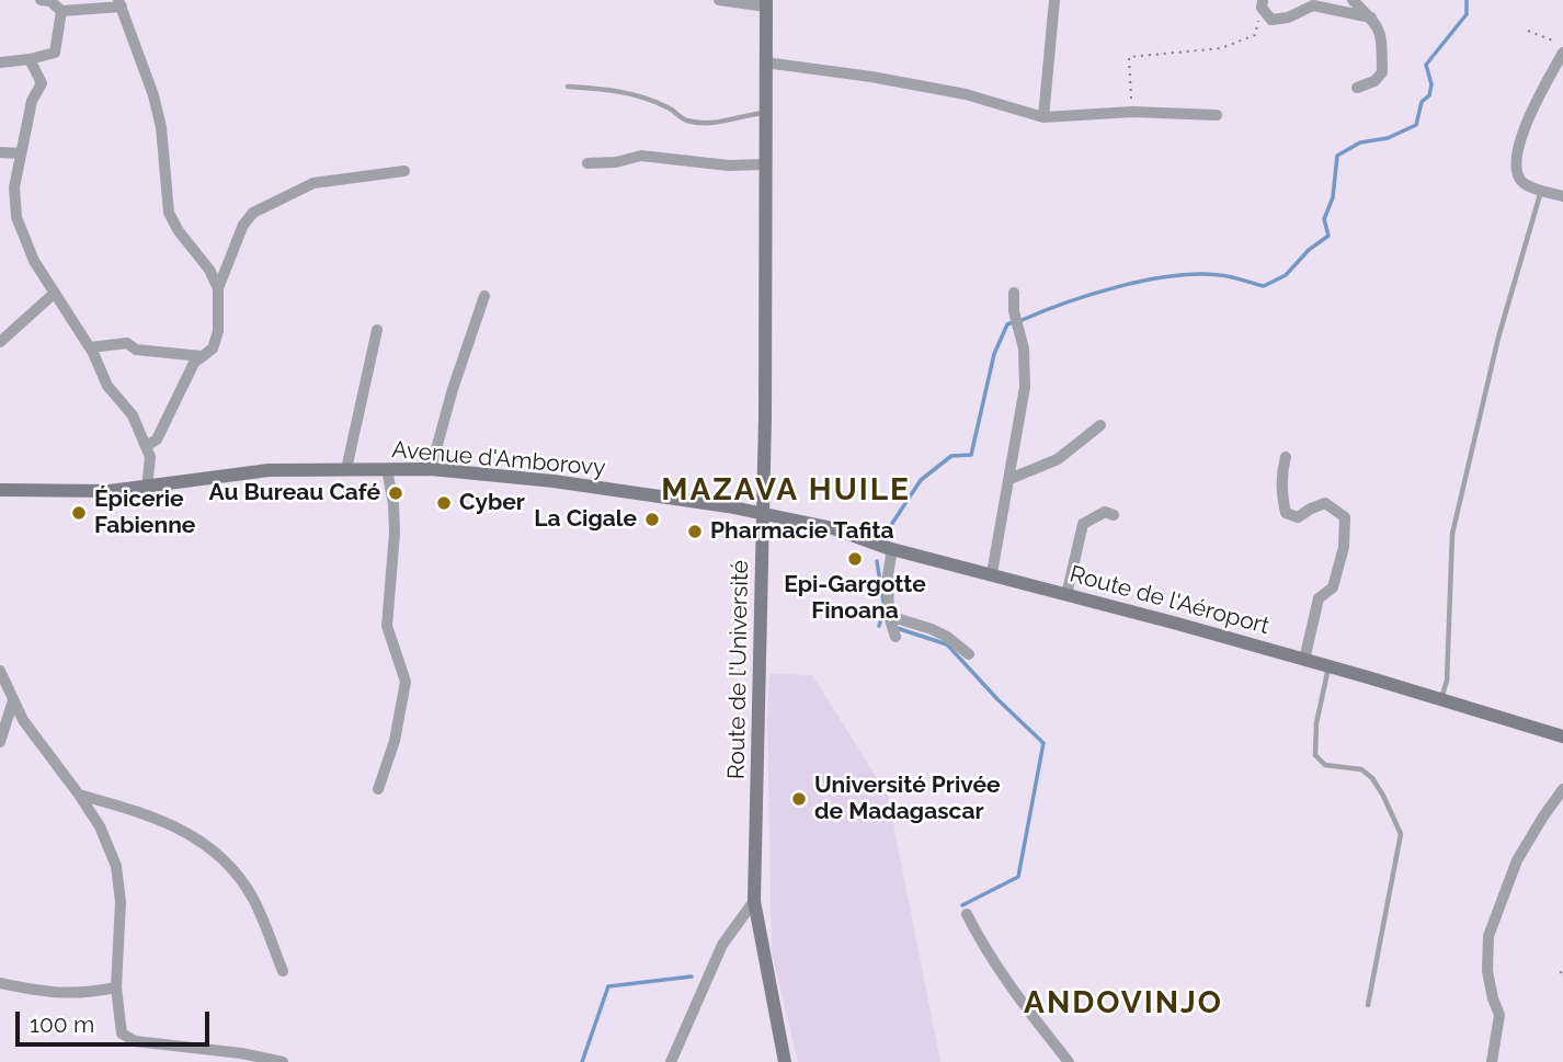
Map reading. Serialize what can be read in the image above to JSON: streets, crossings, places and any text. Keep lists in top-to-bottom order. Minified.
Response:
{"streets":{"main road":["Avenue d'Amborovy","Route de l'Aéroport","Route de l'Université"]},"crossings":[["Avenue d'Amborovy","Route de l'Aéroport"],["Avenue d'Amborovy","Route de l'Université"],["Route de l'Aéroport","Route de l'Université"]],"districts":["MAZAVA HUILE","ANDOVINJO"],"places":["Au Bureau Café","Cyber","Épicerie Fabienne","La Cigale","Pharmacie Tafita","Epi-Gargotte Finoana","Université Privée de Madagascar"],"scale_bar":"100 m"}
